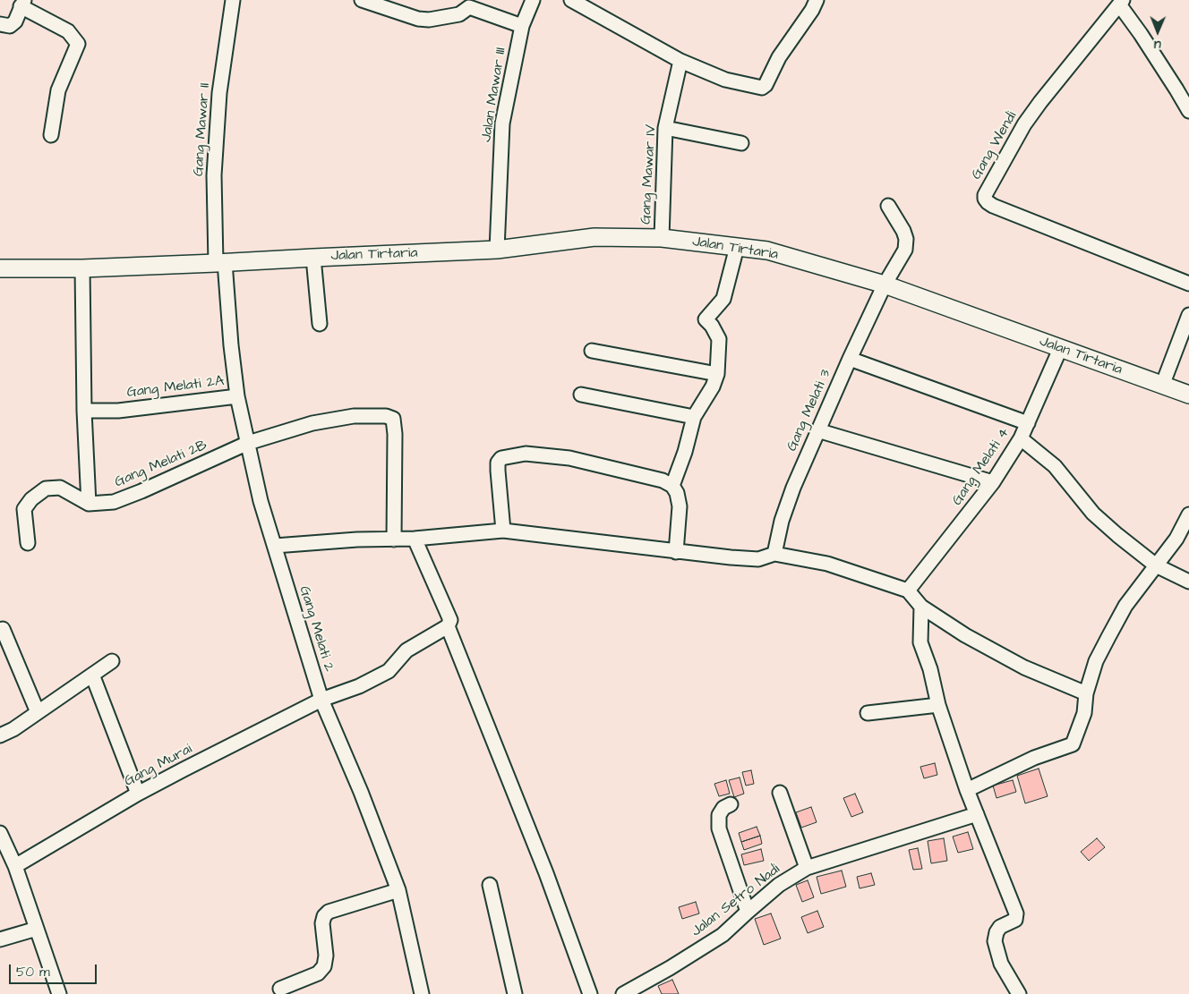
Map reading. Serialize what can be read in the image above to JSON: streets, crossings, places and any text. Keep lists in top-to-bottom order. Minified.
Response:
{"streets":{"street":["Jalan Mawar III","Gang Mawar II","Gang Wendi","Gang Mawar IV","Jalan Tirtaria","Gang Melati 2A","Gang Melati 3","Gang Melati 2B","Gang Melati 4","Gang Melati 2","Gang Murai","Jalan Setro Nadi"]},"crossings":[["Jalan Mawar III","Jalan Tirtaria"],["Gang Mawar II","Jalan Tirtaria"],["Gang Mawar II","Gang Melati 2"],["Gang Mawar IV","Jalan Tirtaria"],["Jalan Tirtaria","Gang Melati 3"],["Jalan Tirtaria","Gang Melati 4"],["Jalan Tirtaria","Gang Melati 2"],["Gang Melati 2A","Gang Melati 2"],["Gang Melati 2B","Gang Melati 2"],["Gang Melati 2","Gang Murai"]],"scale_bar":"50 m","north":"bottom"}
